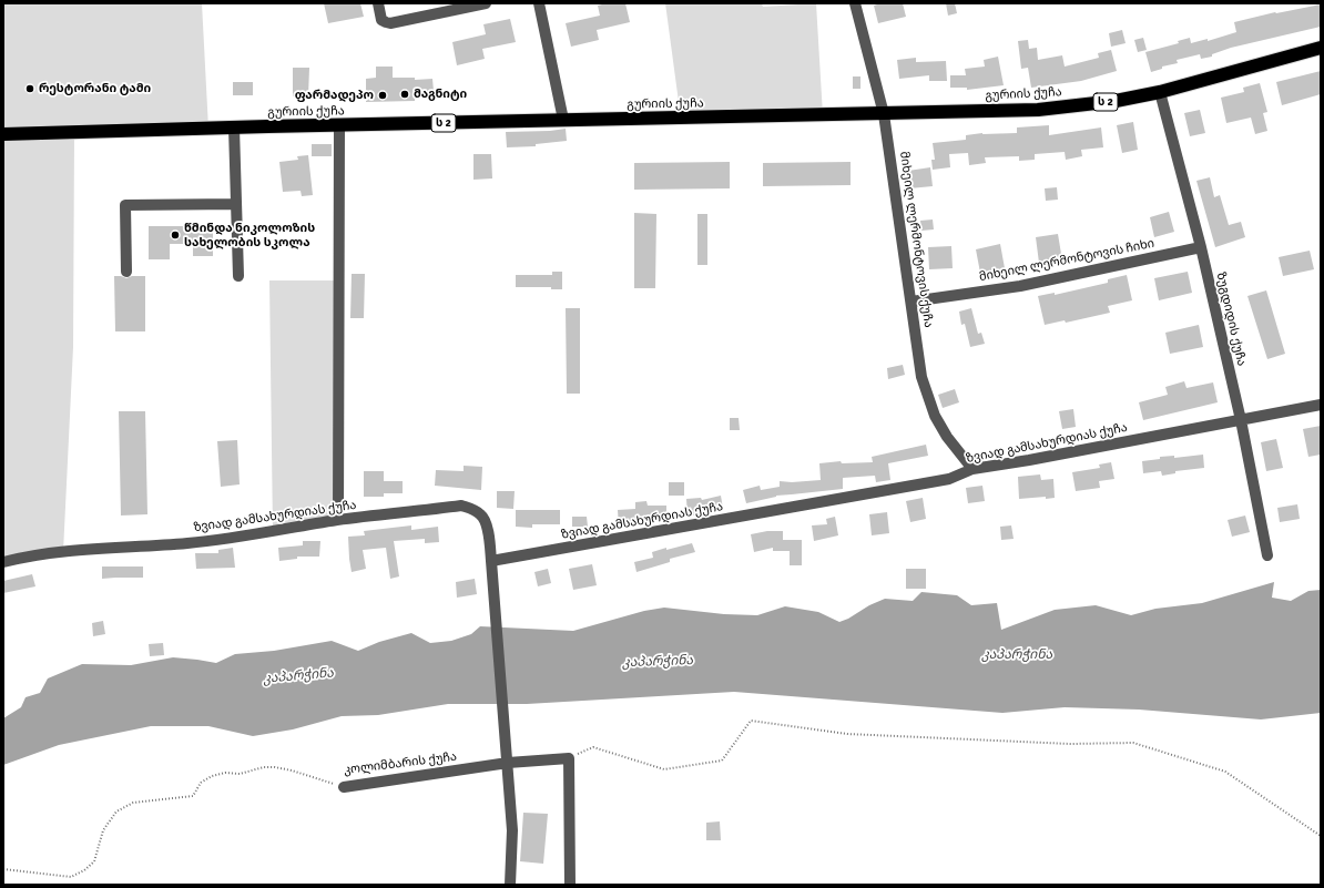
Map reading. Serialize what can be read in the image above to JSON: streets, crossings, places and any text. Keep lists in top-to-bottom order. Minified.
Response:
{"streets":{"highway":["გურიის ქუჩა","ს 2"],"street":["მიხეილ ლერმონტოვის ქუჩა","მიხეილ ლერმონტოვის ჩიხი","ზუგდიდის ქუჩა","ზვიად გამსახურდიას ქუჩა","კოლიმბარის ქუჩა"]},"crossings":[["გურიის ქუჩა","მიხეილ ლერმონტოვის ქუჩა"],["გურიის ქუჩა","ზუგდიდის ქუჩა"],["მიხეილ ლერმონტოვის ქუჩა","მიხეილ ლერმონტოვის ჩიხი"],["მიხეილ ლერმონტოვის ქუჩა","ზვიად გამსახურდიას ქუჩა"],["მიხეილ ლერმონტოვის ჩიხი","ზუგდიდის ქუჩა"],["ზუგდიდის ქუჩა","ზვიად გამსახურდიას ქუჩა"]],"water":["კაპარჭინა"],"places":["რესტორანი ტამი","მაგნიტი","ფარმადეპო","წმინდა ნიკოლოზის სახელობის სკოლა"]}
